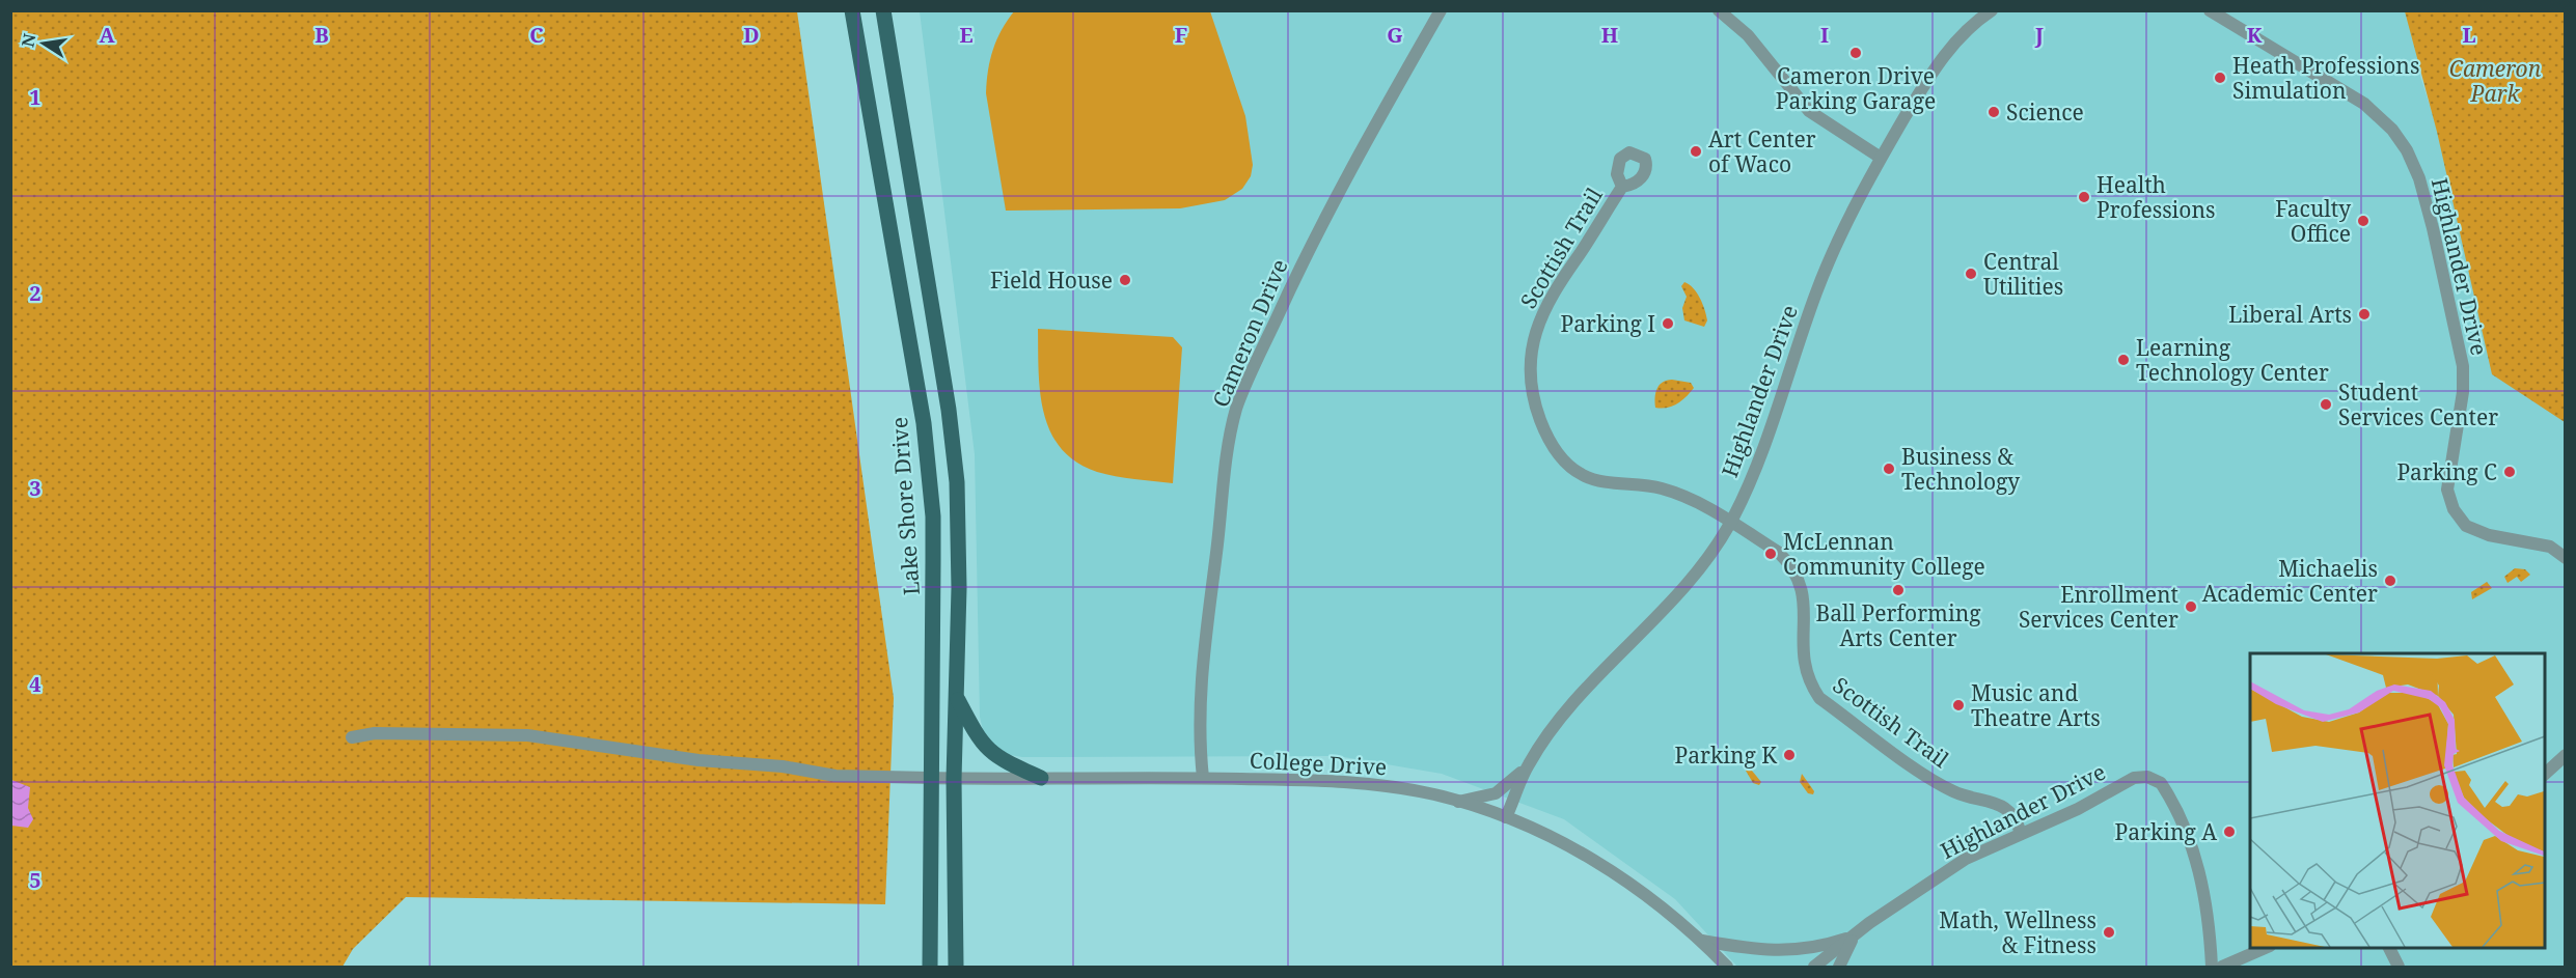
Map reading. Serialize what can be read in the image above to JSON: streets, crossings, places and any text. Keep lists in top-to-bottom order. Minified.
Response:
{"streets":{"main road":["Lake Shore Drive"],"street":["Scottish Trail","Highlander Drive","Cameron Drive","College Drive"]},"crossings":[["Scottish Trail","Highlander Drive"],["Highlander Drive","College Drive"],["Cameron Drive","College Drive"],["Lake Shore Drive","College Drive"]],"parks":["Cameron Park"],"places":["Cameron Drive Parking Garage","Heath Professions Simulation","Science","Art Center of Waco","Health Professions","Faculty Office","Central Utilities","Field House","Liberal Arts","Parking I","Learning Technology Center","Student Services Center","Business & Technology","Parking C","McLennan Community College","Michaelis Academic Center","Ball Performing Arts Center","Enrollment Services Center","Music and Theatre Arts","Parking K","Parking A","Math, Wellness & Fitness"],"north":"left","grid":{"columns":["A","B","C","D","E","F","G","H","I","J","K","L"],"rows":["1","2","3","4","5"]}}
